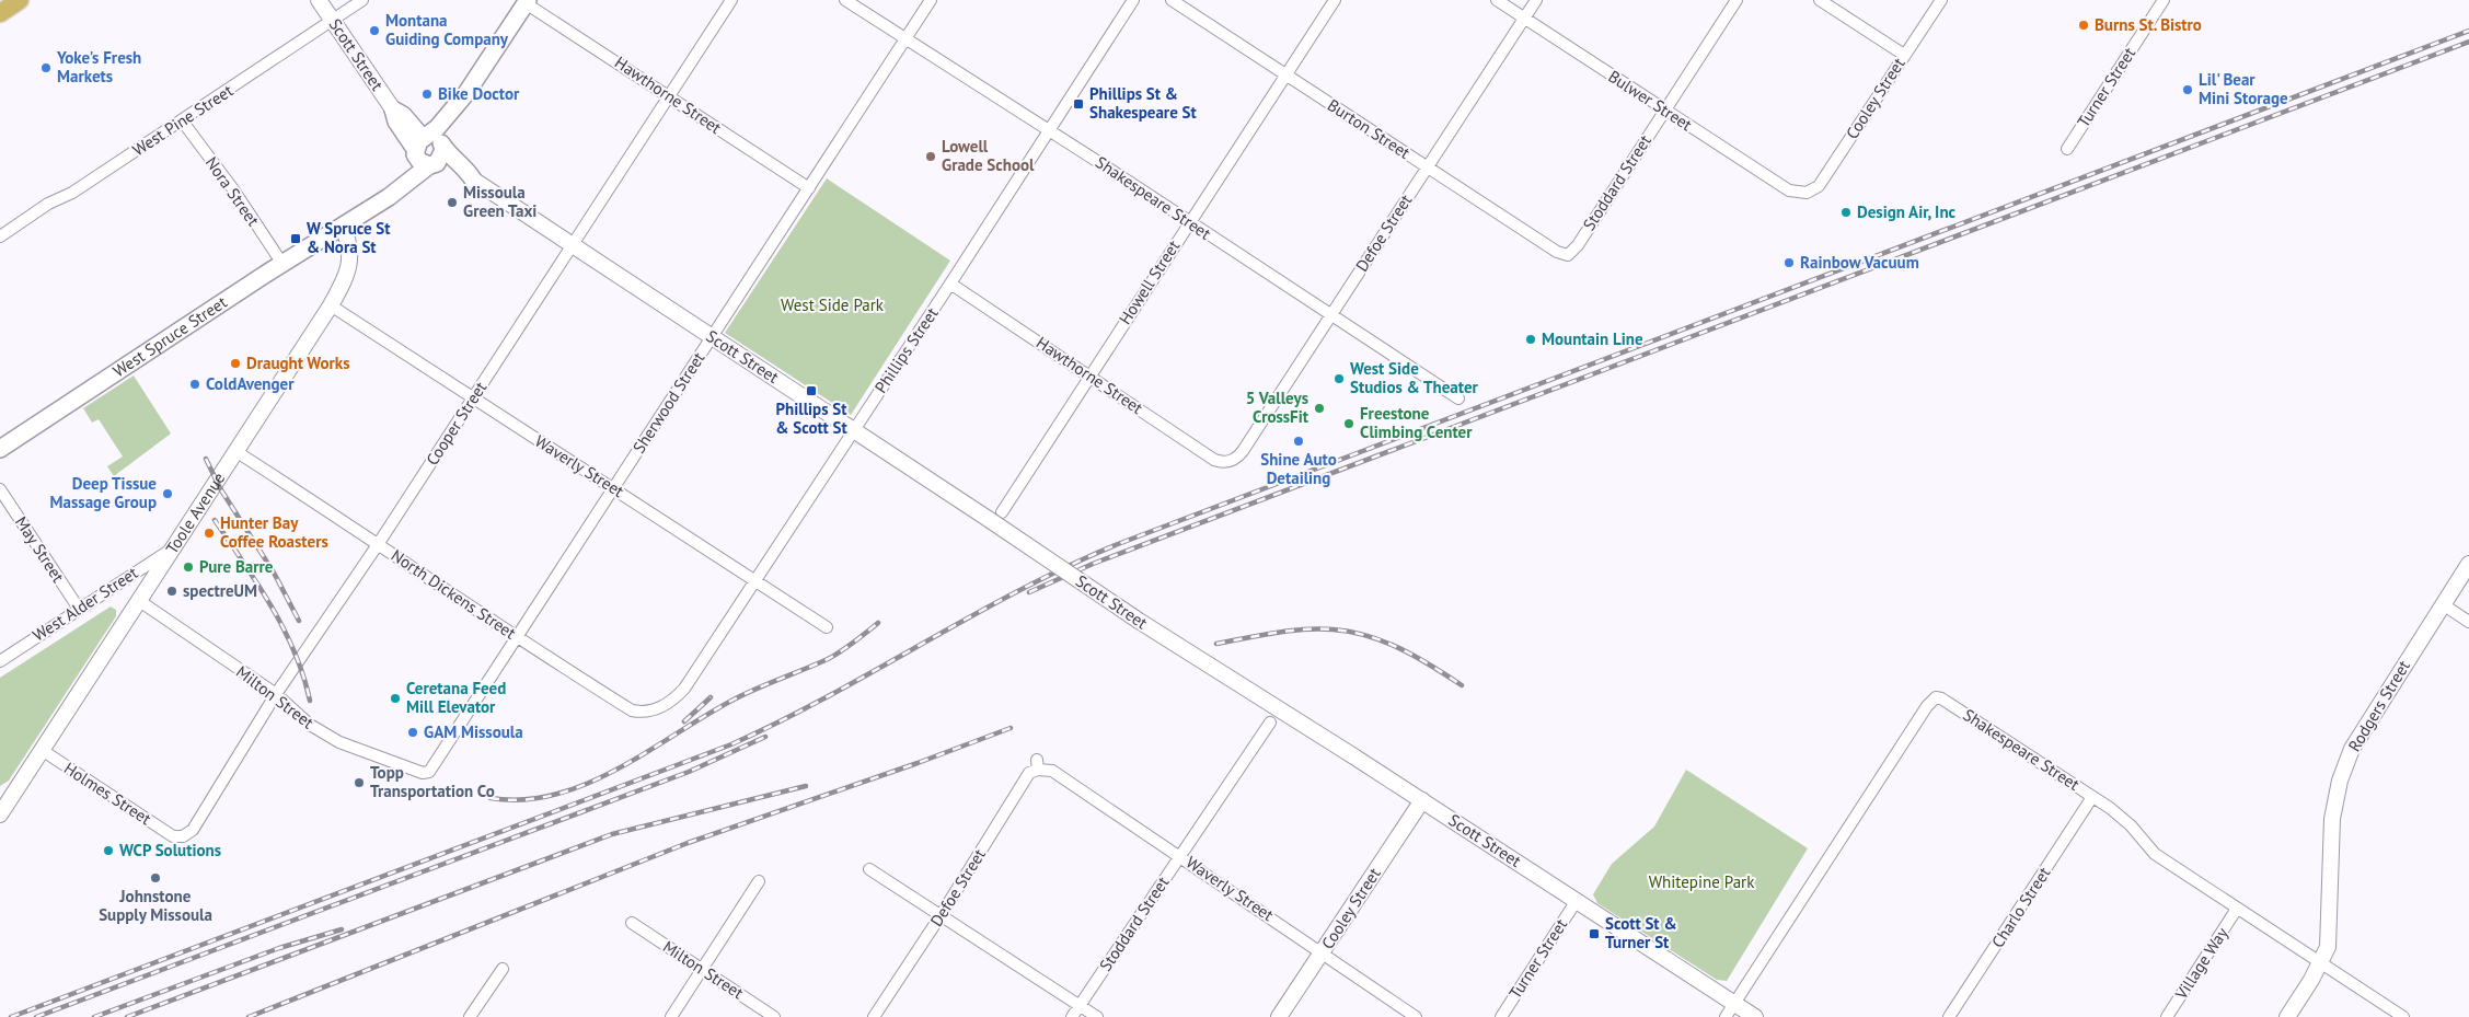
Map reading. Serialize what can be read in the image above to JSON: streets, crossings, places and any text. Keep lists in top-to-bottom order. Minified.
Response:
{"streets":{"main road":["West Spruce Street"],"street":["Scott Street","Turner Street","Hawthorne Street","Cooley Street","Bulwer Street","West Pine Street","Burton Street","Stoddard Street","Nora Street","Shakespeare Street","Defoe Street","Howell Street","Phillips Street","Sherwood Street","Cooper Street","Waverly Street","Toole Avenue","May Street","North Dickens Street","West Alder Street","Milton Street","Rodgers Street","Holmes Street","Charlo Street","Village Way"]},"crossings":[["Scott Street","Turner Street"],["Scott Street","Cooley Street"],["Scott Street","West Pine Street"],["Scott Street","Shakespeare Street"],["Scott Street","Howell Street"],["Scott Street","Phillips Street"],["Scott Street","Sherwood Street"],["Scott Street","Cooper Street"],["Hawthorne Street","Defoe Street"],["Hawthorne Street","Howell Street"],["Hawthorne Street","Phillips Street"],["Hawthorne Street","Sherwood Street"],["Hawthorne Street","Cooper Street"],["Cooley Street","Bulwer Street"],["Cooley Street","Waverly Street"],["Bulwer Street","Stoddard Street"],["Bulwer Street","Defoe Street"],["West Pine Street","Nora Street"],["Burton Street","Stoddard Street"],["Burton Street","Defoe Street"],["Burton Street","Howell Street"],["Stoddard Street","Waverly Street"],["Nora Street","West Spruce Street"],["Shakespeare Street","Defoe Street"],["Shakespeare Street","Howell Street"],["Shakespeare Street","Phillips Street"],["Shakespeare Street","Sherwood Street"],["Shakespeare Street","Rodgers Street"],["Shakespeare Street","Charlo Street"],["Shakespeare Street","Village Way"],["Defoe Street","Waverly Street"],["West Spruce Street","Toole Avenue"],["Phillips Street","Waverly Street"],["Phillips Street","North Dickens Street"],["Sherwood Street","Waverly Street"],["Sherwood Street","North Dickens Street"],["Sherwood Street","Milton Street"],["Cooper Street","Waverly Street"],["Cooper Street","North Dickens Street"],["Cooper Street","Milton Street"],["Cooper Street","Holmes Street"],["Waverly Street","Toole Avenue"],["Toole Avenue","North Dickens Street"],["Toole Avenue","West Alder Street"],["Toole Avenue","Milton Street"],["Toole Avenue","Holmes Street"],["May Street","West Alder Street"]],"parks":["West Side Park","Whitepine Park"],"places":{"other":["Burns St. Bistro","Montana Guiding Company","Yoke's Fresh Markets","Lil' Bear Mini Storage","Bike Doctor","Lowell Grade School","Missoula Green Taxi","Design Air, Inc","Rainbow Vacuum","Mountain Line","Draught Works","West Side Studios & Theater","ColdAvenger","5 Valleys CrossFit","Freestone Climbing Center","Shine Auto Detailing","Deep Tissue Massage Group","Hunter Bay Coffee Roasters","Pure Barre","spectreUM","Ceretana Feed Mill Elevator","GAM Missoula","Topp Transportation Co","WCP Solutions","Johnstone Supply Missoula"],"transit":["Phillips St & Shakespeare St","W Spruce St & Nora St","Phillips St & Scott St","Scott St & Turner St"]}}
